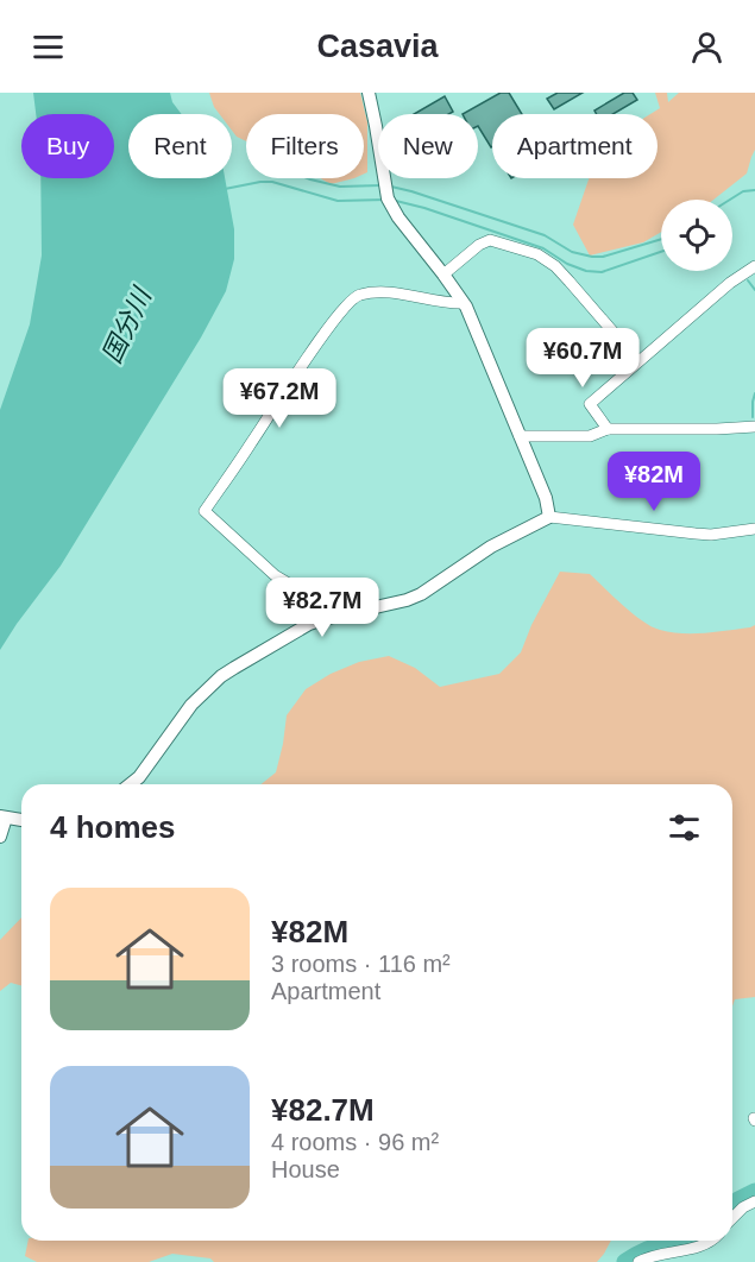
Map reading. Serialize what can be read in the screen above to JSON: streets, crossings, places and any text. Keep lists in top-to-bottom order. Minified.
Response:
{"water":["国分川"],"page":{"header":"Casavia","chip":["Buy","Rent","Filters","New","Apartment"],"price":["¥60.7M","¥67.2M","¥82M","¥82.7M"],"heading":"4 homes","list":[{"name":"¥82M","note":"3 rooms · 116 m² · Apartment"},{"name":"¥82.7M","note":"4 rooms · 96 m² · House"}]}}
